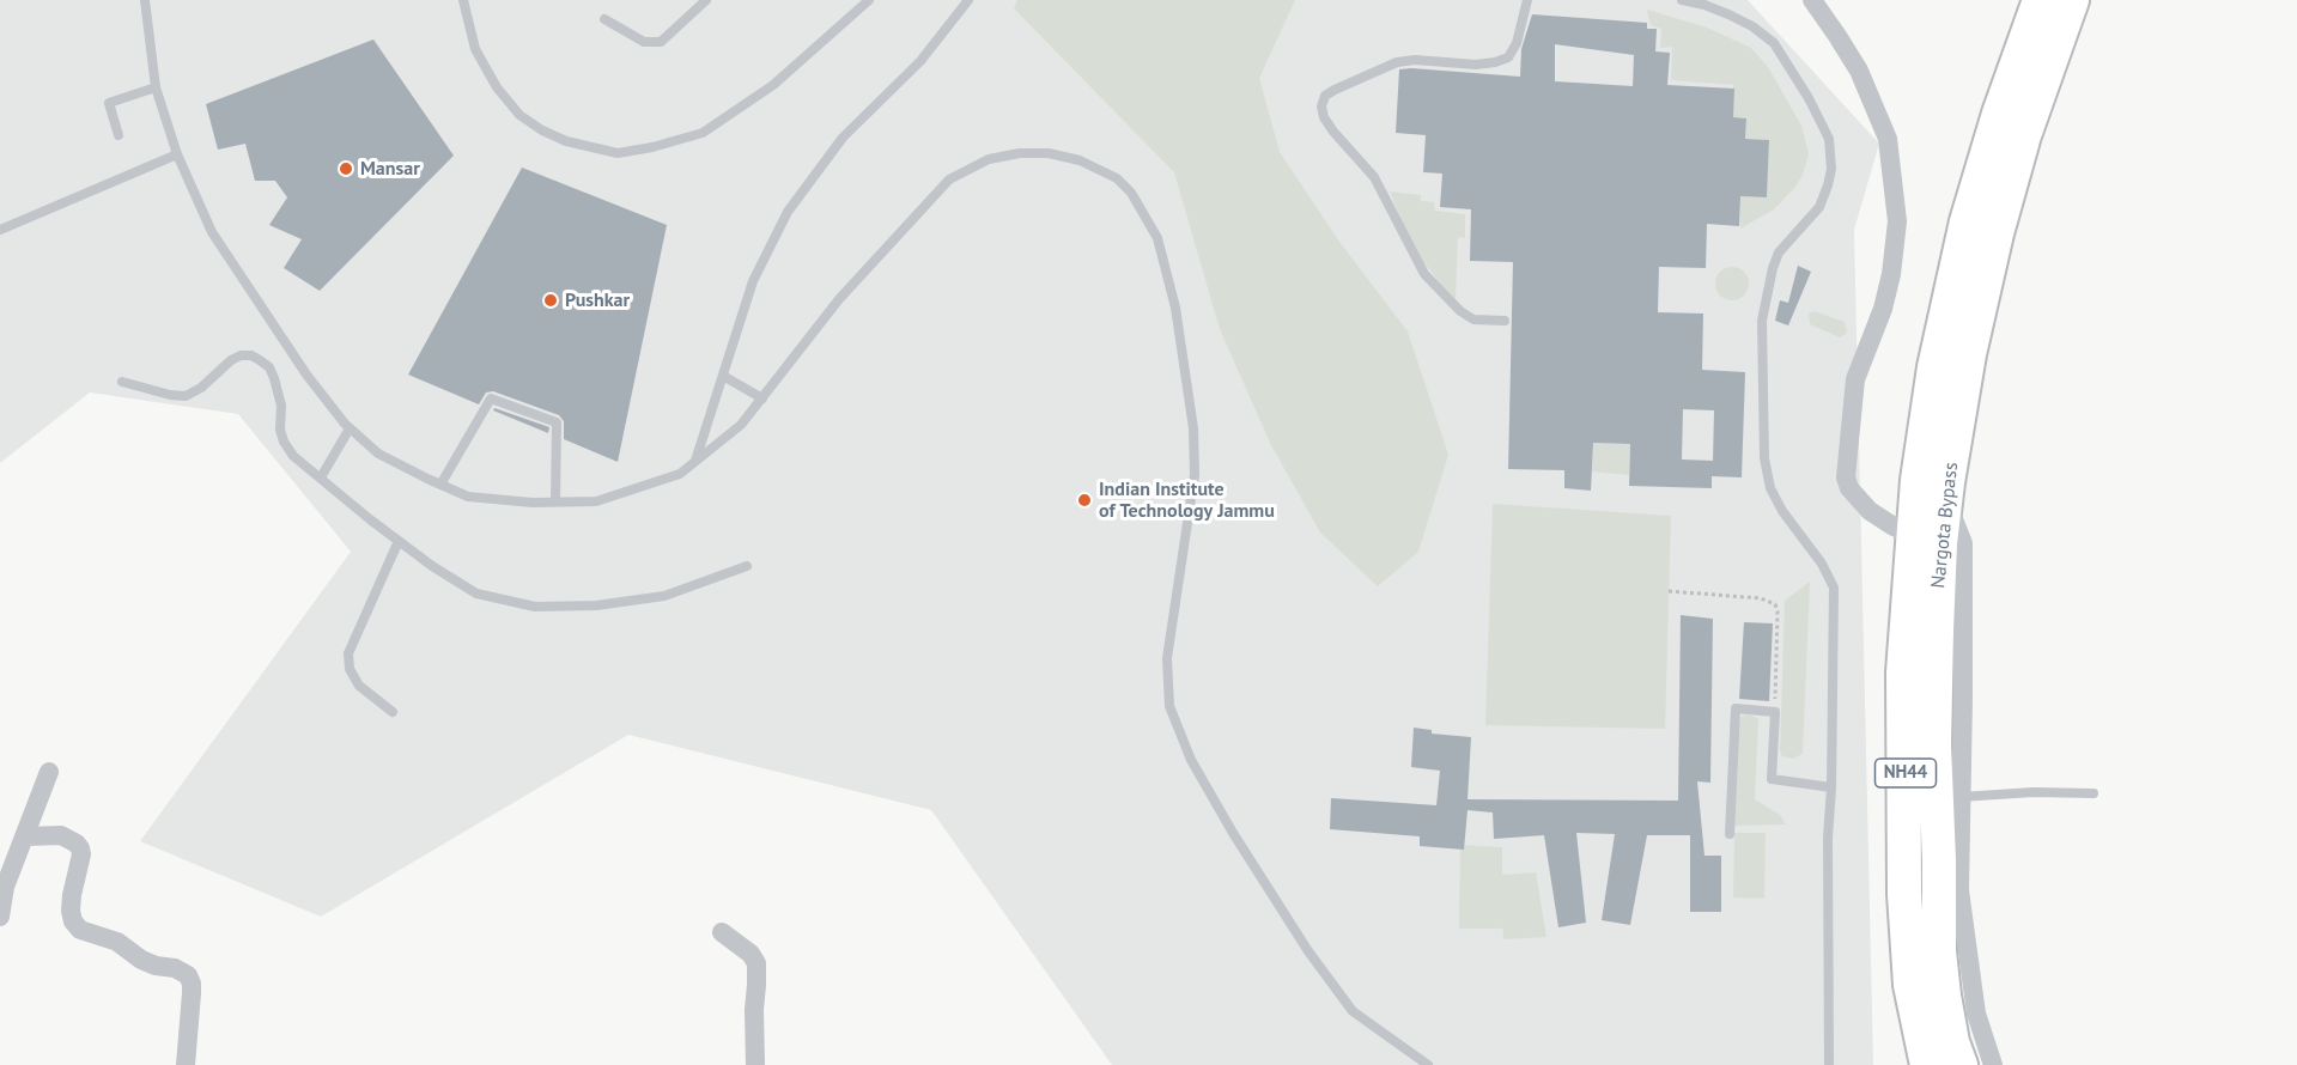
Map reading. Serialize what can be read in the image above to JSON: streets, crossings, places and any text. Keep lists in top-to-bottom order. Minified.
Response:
{"streets":{"highway":["Nargota Bypass","NH44"]},"places":["Mansar","Pushkar","Indian Institute of Technology Jammu"]}
